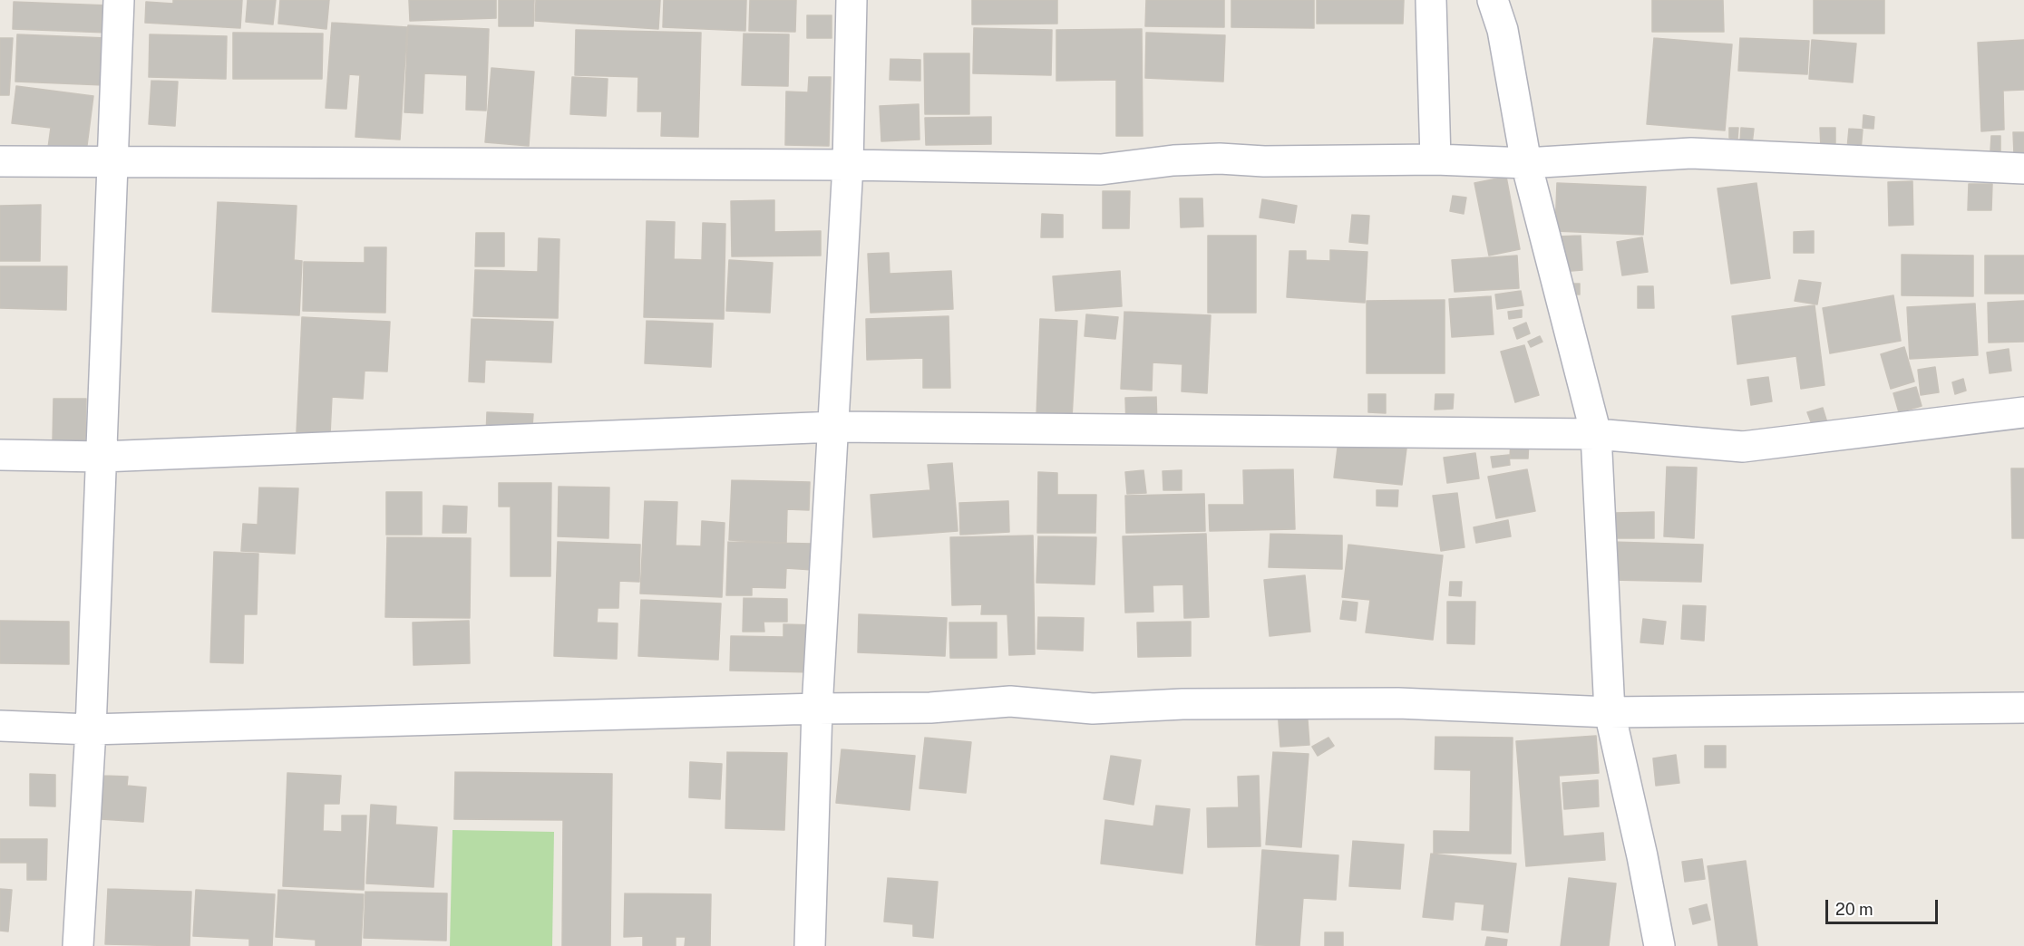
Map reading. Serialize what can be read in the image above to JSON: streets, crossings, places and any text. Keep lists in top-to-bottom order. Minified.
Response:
{"scale_bar":"20 m"}
